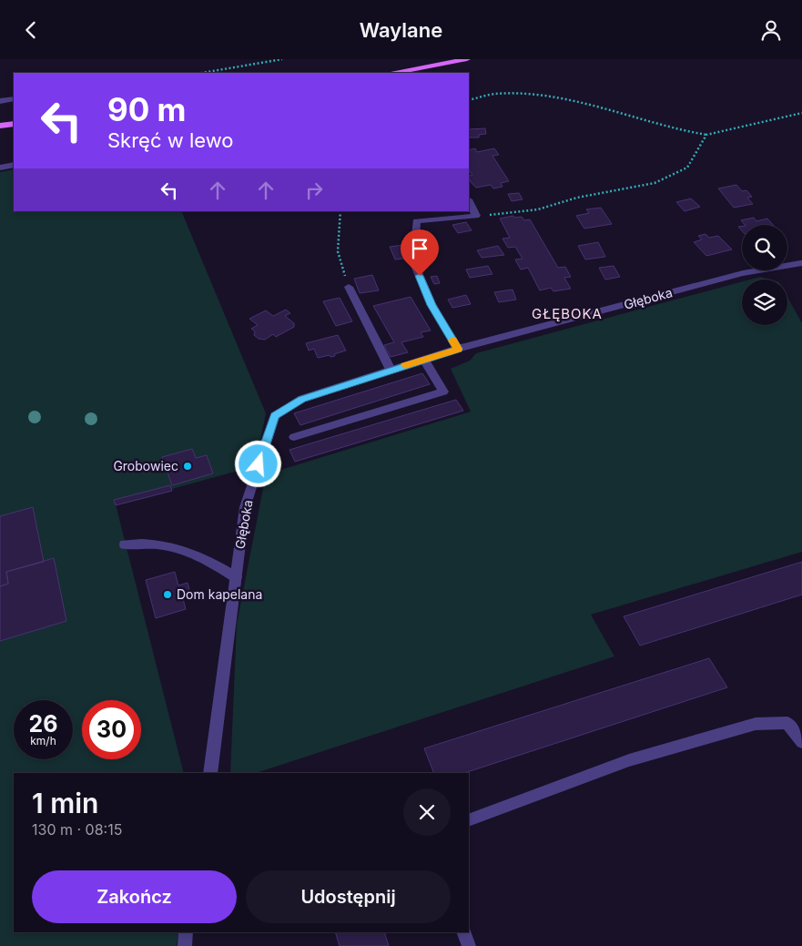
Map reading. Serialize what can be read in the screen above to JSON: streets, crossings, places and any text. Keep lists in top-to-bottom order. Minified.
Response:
{"streets":{"street":["Głęboka"]},"districts":["GŁĘBOKA"],"places":["Grobowiec","Dom kapelana"],"page":{"header":"Waylane","turn":["90 m","Skręć w lewo"],"speed":"26 km/h","limit":"30","heading":["1 min","130 m · 08:15"],"buttons":["Zakończ","Udostępnij"]}}
